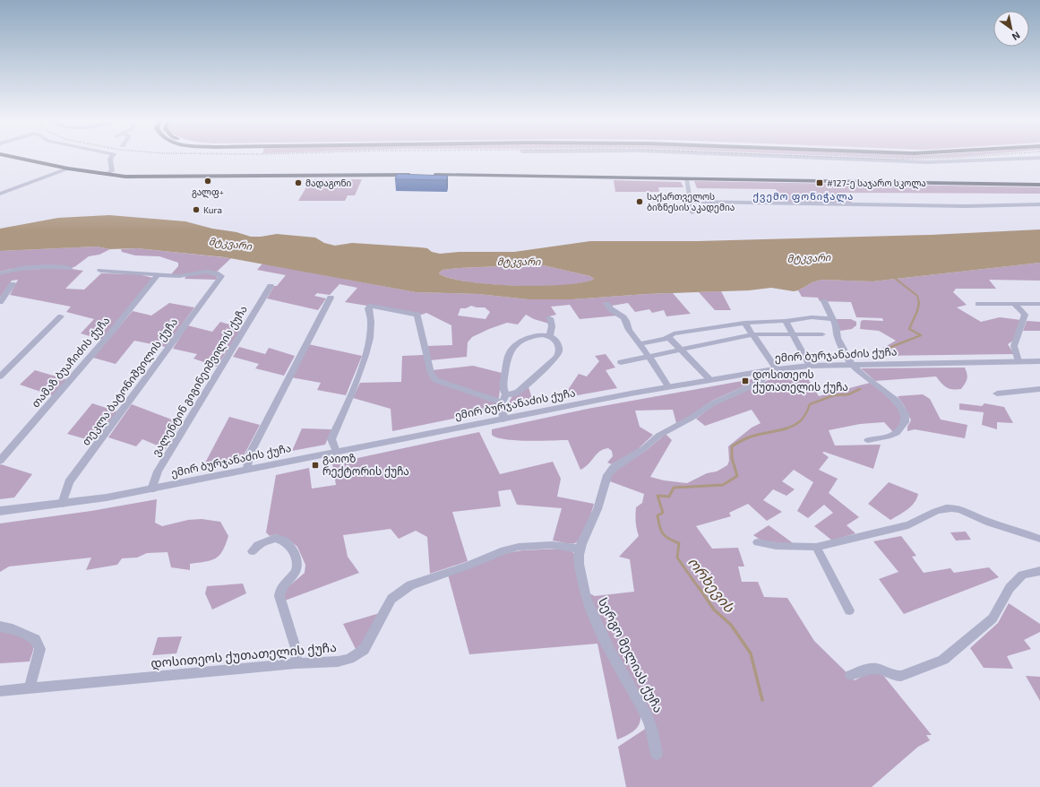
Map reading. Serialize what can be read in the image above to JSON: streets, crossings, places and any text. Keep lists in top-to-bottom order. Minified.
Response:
{"streets":{"street":["ემირ ბურჯანაძის ქუჩა","თამაზ ბუაჩიძის ქუჩა","ვალენტინ გიგინეიშვილის ქუჩა","თეკლა ბატონიშვილის ქუჩა","დოსითეოს ქუთათელის ქუჩა","სერგო მელიას ქუჩა"]},"crossings":[["ემირ ბურჯანაძის ქუჩა","ვალენტინ გიგინეიშვილის ქუჩა"],["ემირ ბურჯანაძის ქუჩა","თეკლა ბატონიშვილის ქუჩა"],["თამაზ ბუაჩიძის ქუჩა","თეკლა ბატონიშვილის ქუჩა"],["დოსითეოს ქუთათელის ქუჩა","სერგო მელიას ქუჩა"]],"districts":["ქვემო ფონიჭალა"],"water":["მტკვარი","ორხევის"],"places":{"other":["გალფ+","მადაგონი","საქართველოს ბიზნესის აკადემია","Kura"],"transit":["#127-ე საჯარო სკოლა","დოსითეოს ქუთათელის ქუჩა","გაიოზ რექტორის ქუჩა"]},"north":"bottom right"}
